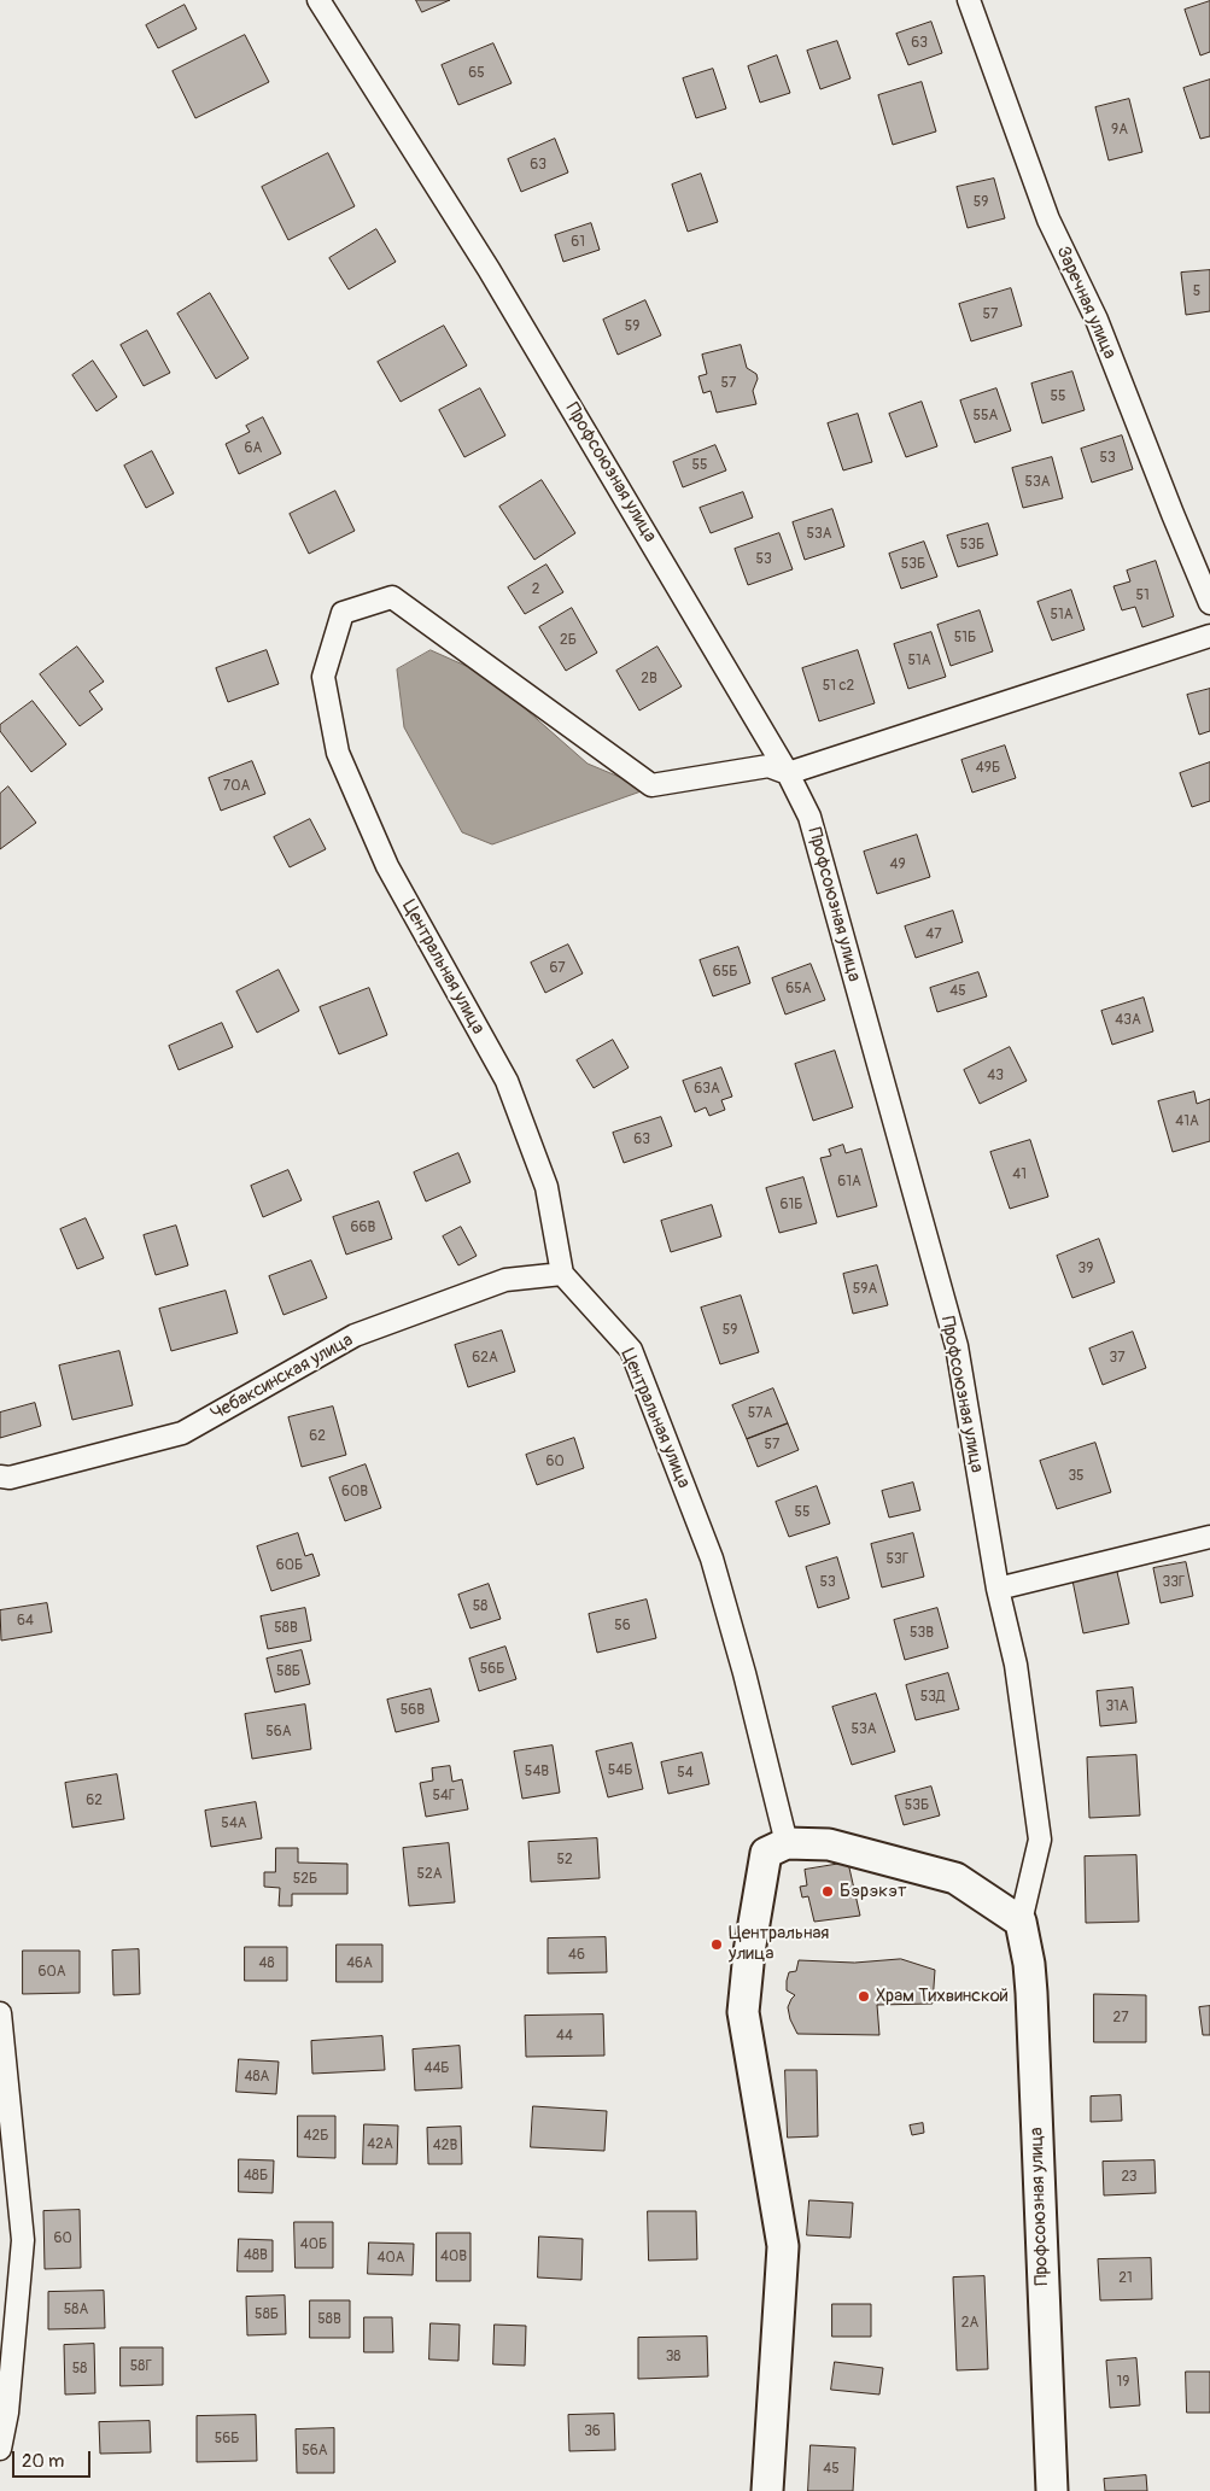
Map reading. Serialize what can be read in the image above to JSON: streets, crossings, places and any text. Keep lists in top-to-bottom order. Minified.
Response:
{"streets":{"street":["Заречная улица","Профсоюзная улица","Центральная улица","Чебаксинская улица"]},"crossings":[["Профсоюзная улица","Центральная улица"],["Центральная улица","Чебаксинская улица"]],"places":["Бэрэкэт","Центральная улица","Храм Тихвинской"],"house_numbers":["63","65","9А","63","59","61","5","57","59","57","55","55А","6А","53","55","53А","53А","53Б","53","53Б","2","51","51А","51Б","2Б","51А","2В","51 с2","49Б","70А","49","47","67","65Б","65А","45","43А","43","63А","41А","63","41","61А","61Б","66В","39","59А","59","62А","37","57А","62","57","60","35","60В","55","53Г","60Б","53","33Г","58","64","56","58В","53В","56Б","58Б","53Д","31А","56В","53А","56А","54Б","54В","54","54Г","62","53Б","54А","52","52А","52Б","46","48","46А","60А","27","44","44Б","48А","42Б","42А","42В","48Б","23","60","40Б","48В","40В","40А","21","58А","58Б","58В","2А","38","58Г","58","19","36","56Б","56А","45"],"scale_bar":"20 m"}
